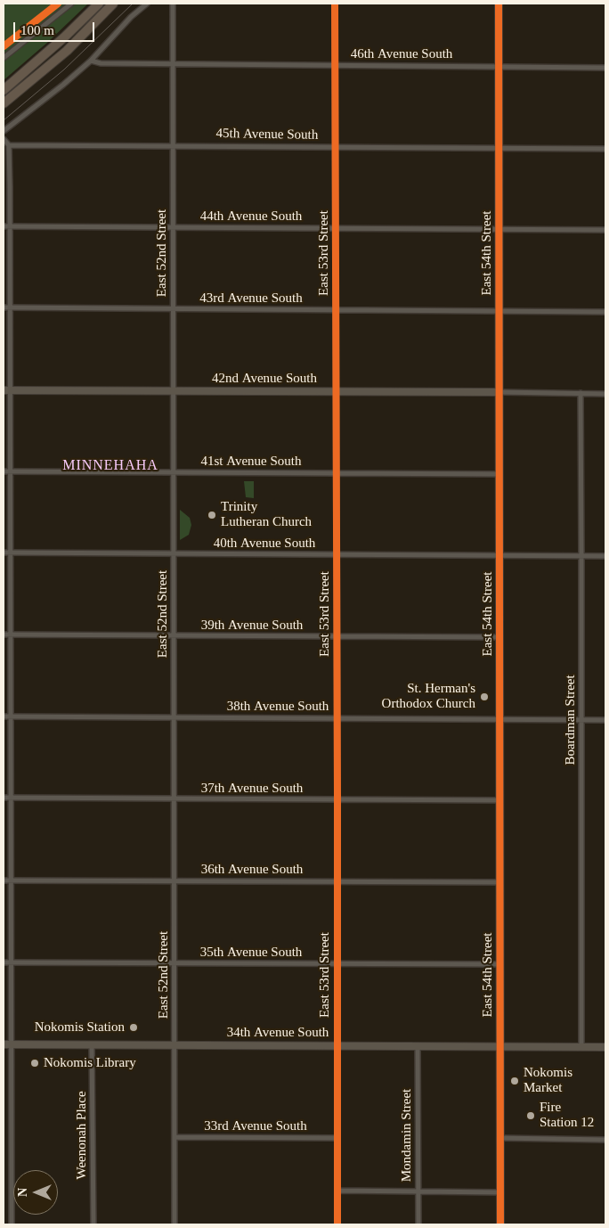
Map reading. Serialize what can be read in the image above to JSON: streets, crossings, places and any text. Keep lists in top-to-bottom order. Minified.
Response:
{"streets":{"street":["46th Avenue South","45th Avenue South","44th Avenue South","East 52nd Street","East 53rd Street","East 54th Street","43rd Avenue South","42nd Avenue South","41st Avenue South","40th Avenue South","39th Avenue South","38th Avenue South","Boardman Street","37th Avenue South","36th Avenue South","35th Avenue South","34th Avenue South","33rd Avenue South","Weenonah Place","Mondamin Street"]},"crossings":[["46th Avenue South","East 52nd Street"],["46th Avenue South","East 53rd Street"],["46th Avenue South","East 54th Street"],["45th Avenue South","East 52nd Street"],["45th Avenue South","East 53rd Street"],["45th Avenue South","East 54th Street"],["44th Avenue South","East 52nd Street"],["44th Avenue South","East 53rd Street"],["44th Avenue South","East 54th Street"],["East 52nd Street","43rd Avenue South"],["East 52nd Street","42nd Avenue South"],["East 52nd Street","41st Avenue South"],["East 52nd Street","40th Avenue South"],["East 52nd Street","39th Avenue South"],["East 52nd Street","38th Avenue South"],["East 52nd Street","37th Avenue South"],["East 52nd Street","36th Avenue South"],["East 52nd Street","35th Avenue South"],["East 52nd Street","34th Avenue South"],["East 52nd Street","33rd Avenue South"],["East 53rd Street","43rd Avenue South"],["East 53rd Street","42nd Avenue South"],["East 53rd Street","41st Avenue South"],["East 53rd Street","40th Avenue South"],["East 53rd Street","39th Avenue South"],["East 53rd Street","38th Avenue South"],["East 53rd Street","37th Avenue South"],["East 53rd Street","36th Avenue South"],["East 53rd Street","35th Avenue South"],["East 53rd Street","34th Avenue South"],["East 53rd Street","33rd Avenue South"],["East 54th Street","43rd Avenue South"],["East 54th Street","42nd Avenue South"],["East 54th Street","41st Avenue South"],["East 54th Street","40th Avenue South"],["East 54th Street","39th Avenue South"],["East 54th Street","38th Avenue South"],["East 54th Street","37th Avenue South"],["East 54th Street","36th Avenue South"],["East 54th Street","35th Avenue South"],["East 54th Street","34th Avenue South"],["42nd Avenue South","Boardman Street"],["40th Avenue South","Boardman Street"],["38th Avenue South","Boardman Street"],["Boardman Street","34th Avenue South"],["34th Avenue South","Weenonah Place"],["34th Avenue South","Mondamin Street"]],"districts":["MINNEHAHA"],"places":["Trinity Lutheran Church","St. Herman's Orthodox Church","Nokomis Station","Nokomis Library","Nokomis Market","Fire Station 12"],"scale_bar":"100 m","north":"left"}
